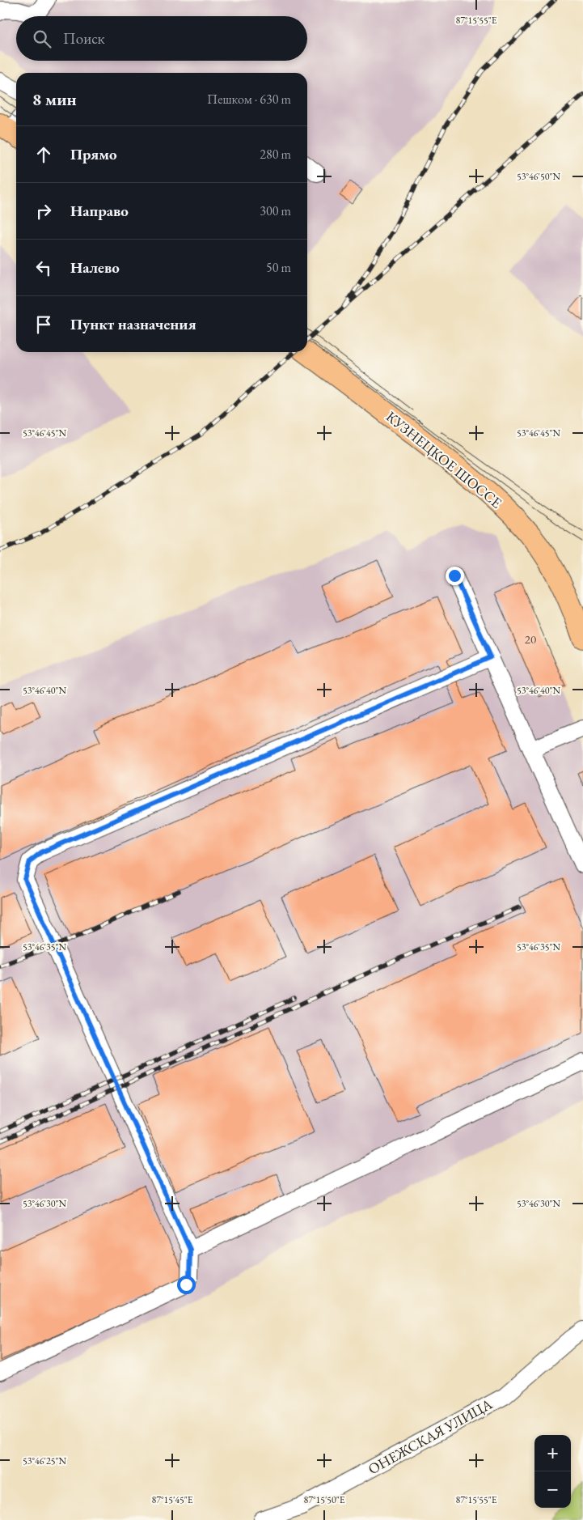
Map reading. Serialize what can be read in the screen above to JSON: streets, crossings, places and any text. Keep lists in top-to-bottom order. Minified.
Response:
{"streets":{"main road":["КУЗНЕЦКОЕ ШОССЕ"],"street":["ОНЕЖСКАЯ УЛИЦА"]},"house_numbers":["20"],"page":{"search":"Поиск","heading":["8 мин","Пешком · 630 m"],"list":[["Прямо","280 m"],["Направо","300 m"],["Налево","50 m"],"Пункт назначения"],"map_buttons":["+","−"]},"coordinates":["87°15'55\"E","53°46'50\"N","53°46'45\"N","53°46'40\"N","53°46'35\"N","53°46'30\"N","53°46'25\"N","87°15'45\"E","87°15'50\"E"]}
